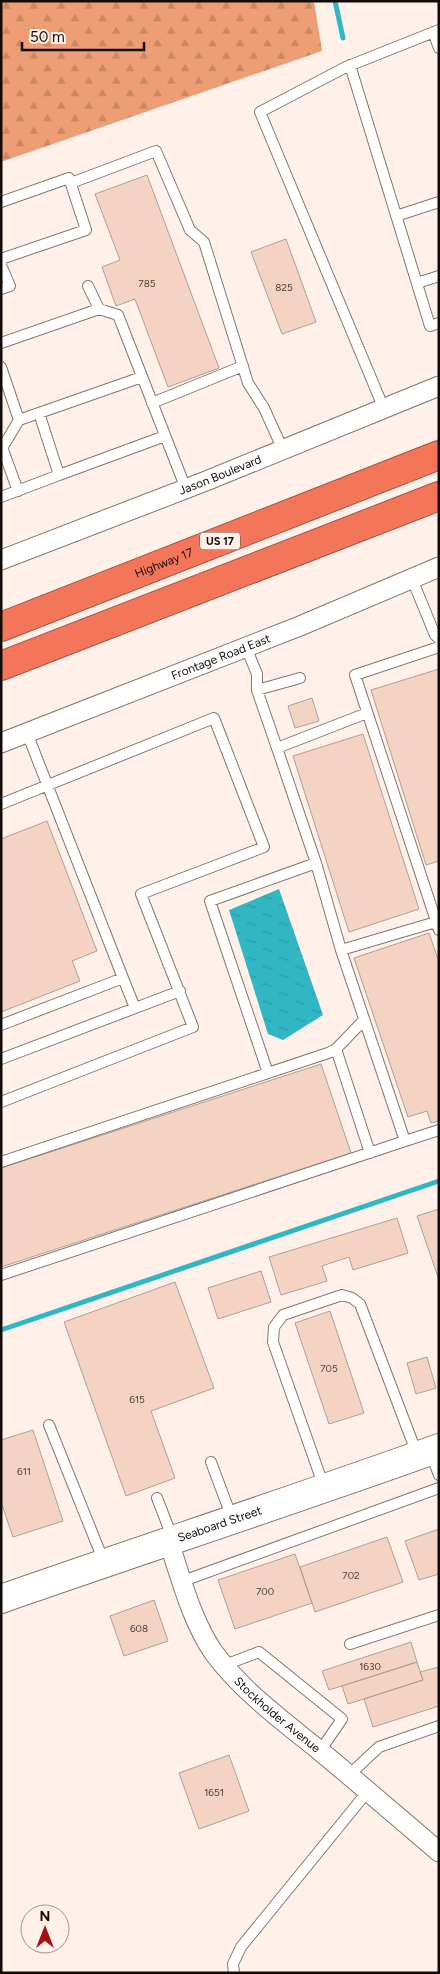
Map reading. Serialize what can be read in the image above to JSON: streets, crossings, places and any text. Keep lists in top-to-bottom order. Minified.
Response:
{"streets":{"highway":["US 17","Highway 17"],"street":["Jason Boulevard","Frontage Road East","Seaboard Street","Stockholder Avenue"]},"crossings":[["Seaboard Street","Stockholder Avenue"]],"house_numbers":["785","825","705","615","611","702","700","608","1630","1651"],"scale_bar":"50 m","north":"top"}
